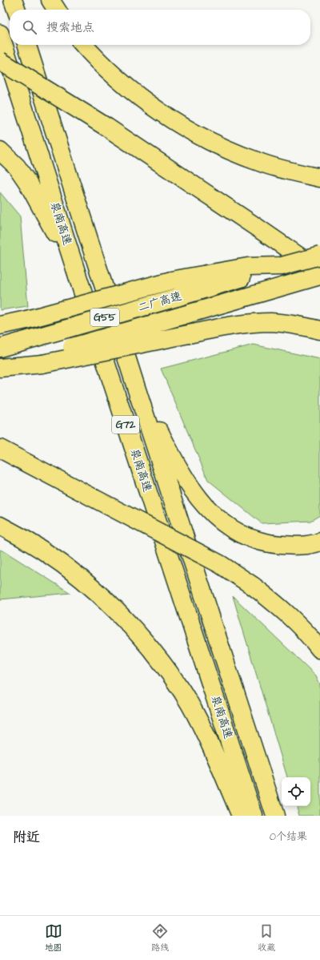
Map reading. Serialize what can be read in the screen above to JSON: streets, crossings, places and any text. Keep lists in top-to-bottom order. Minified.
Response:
{"streets":{"highway":["泉南高速","二广高速","G55","G72"]},"page":{"search":"搜索地点","heading":["附近","0个结果"],"nav":["地图","路线","收藏"]}}
